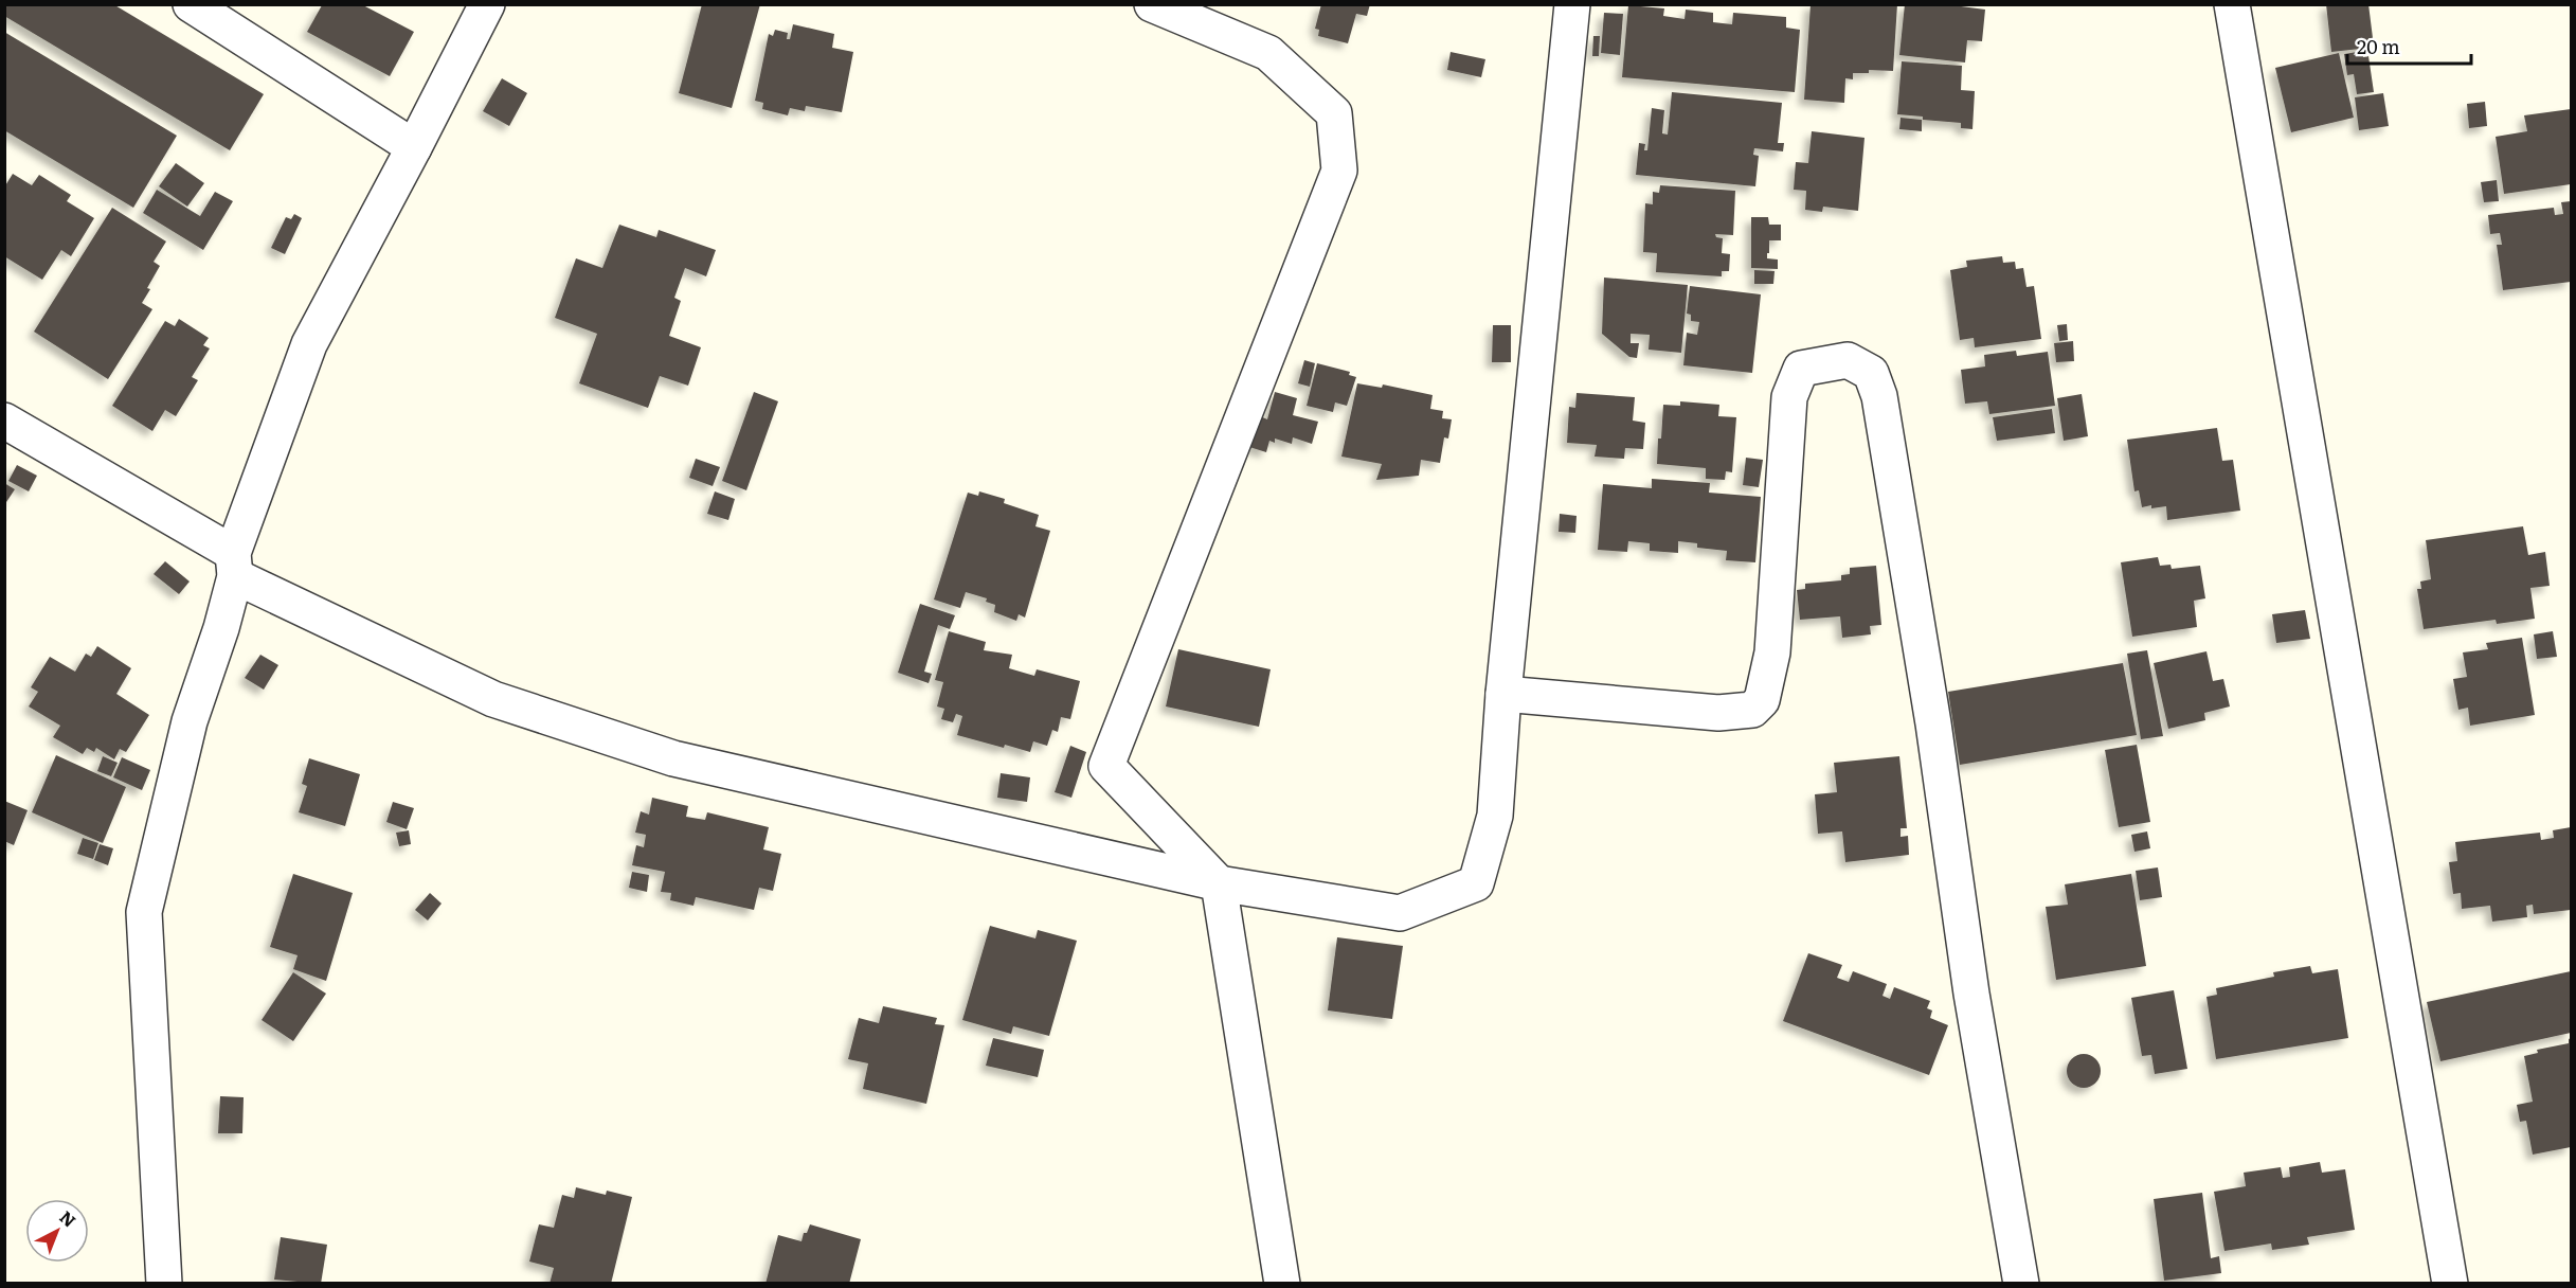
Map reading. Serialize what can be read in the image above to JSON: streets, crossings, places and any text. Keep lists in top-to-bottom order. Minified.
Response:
{"scale_bar":"20 m","north":"top right"}
